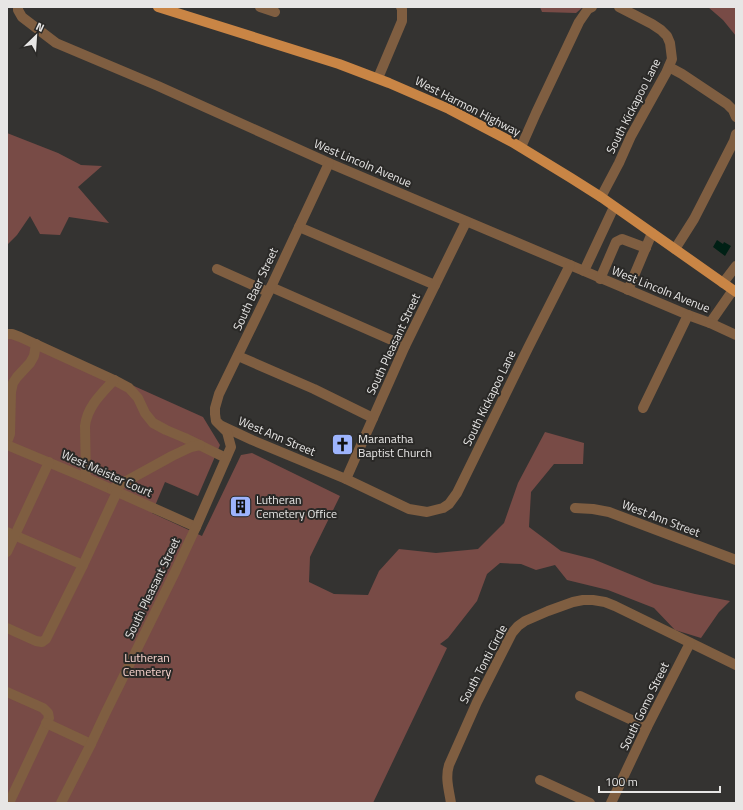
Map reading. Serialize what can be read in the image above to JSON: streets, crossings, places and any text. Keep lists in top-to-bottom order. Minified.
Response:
{"streets":{"main road":["West Harmon Highway"],"street":["South Kickapoo Lane","West Lincoln Avenue","South Baer Street","South Pleasant Street","West Ann Street","West Meister Court","South Tonti Circle","South Gomo Street"]},"crossings":[["West Harmon Highway","South Kickapoo Lane"],["West Harmon Highway","West Lincoln Avenue"],["South Kickapoo Lane","West Lincoln Avenue"],["South Kickapoo Lane","West Ann Street"],["West Lincoln Avenue","South Baer Street"],["West Lincoln Avenue","South Pleasant Street"],["South Baer Street","West Ann Street"],["South Pleasant Street","West Ann Street"],["South Pleasant Street","West Meister Court"],["South Tonti Circle","South Gomo Street"]],"parks":["Lutheran Cemetery"],"places":{"church":["Maranatha Baptist Church"],"building":["Lutheran Cemetery Office"]},"scale_bar":"100 m","north":"top right"}
